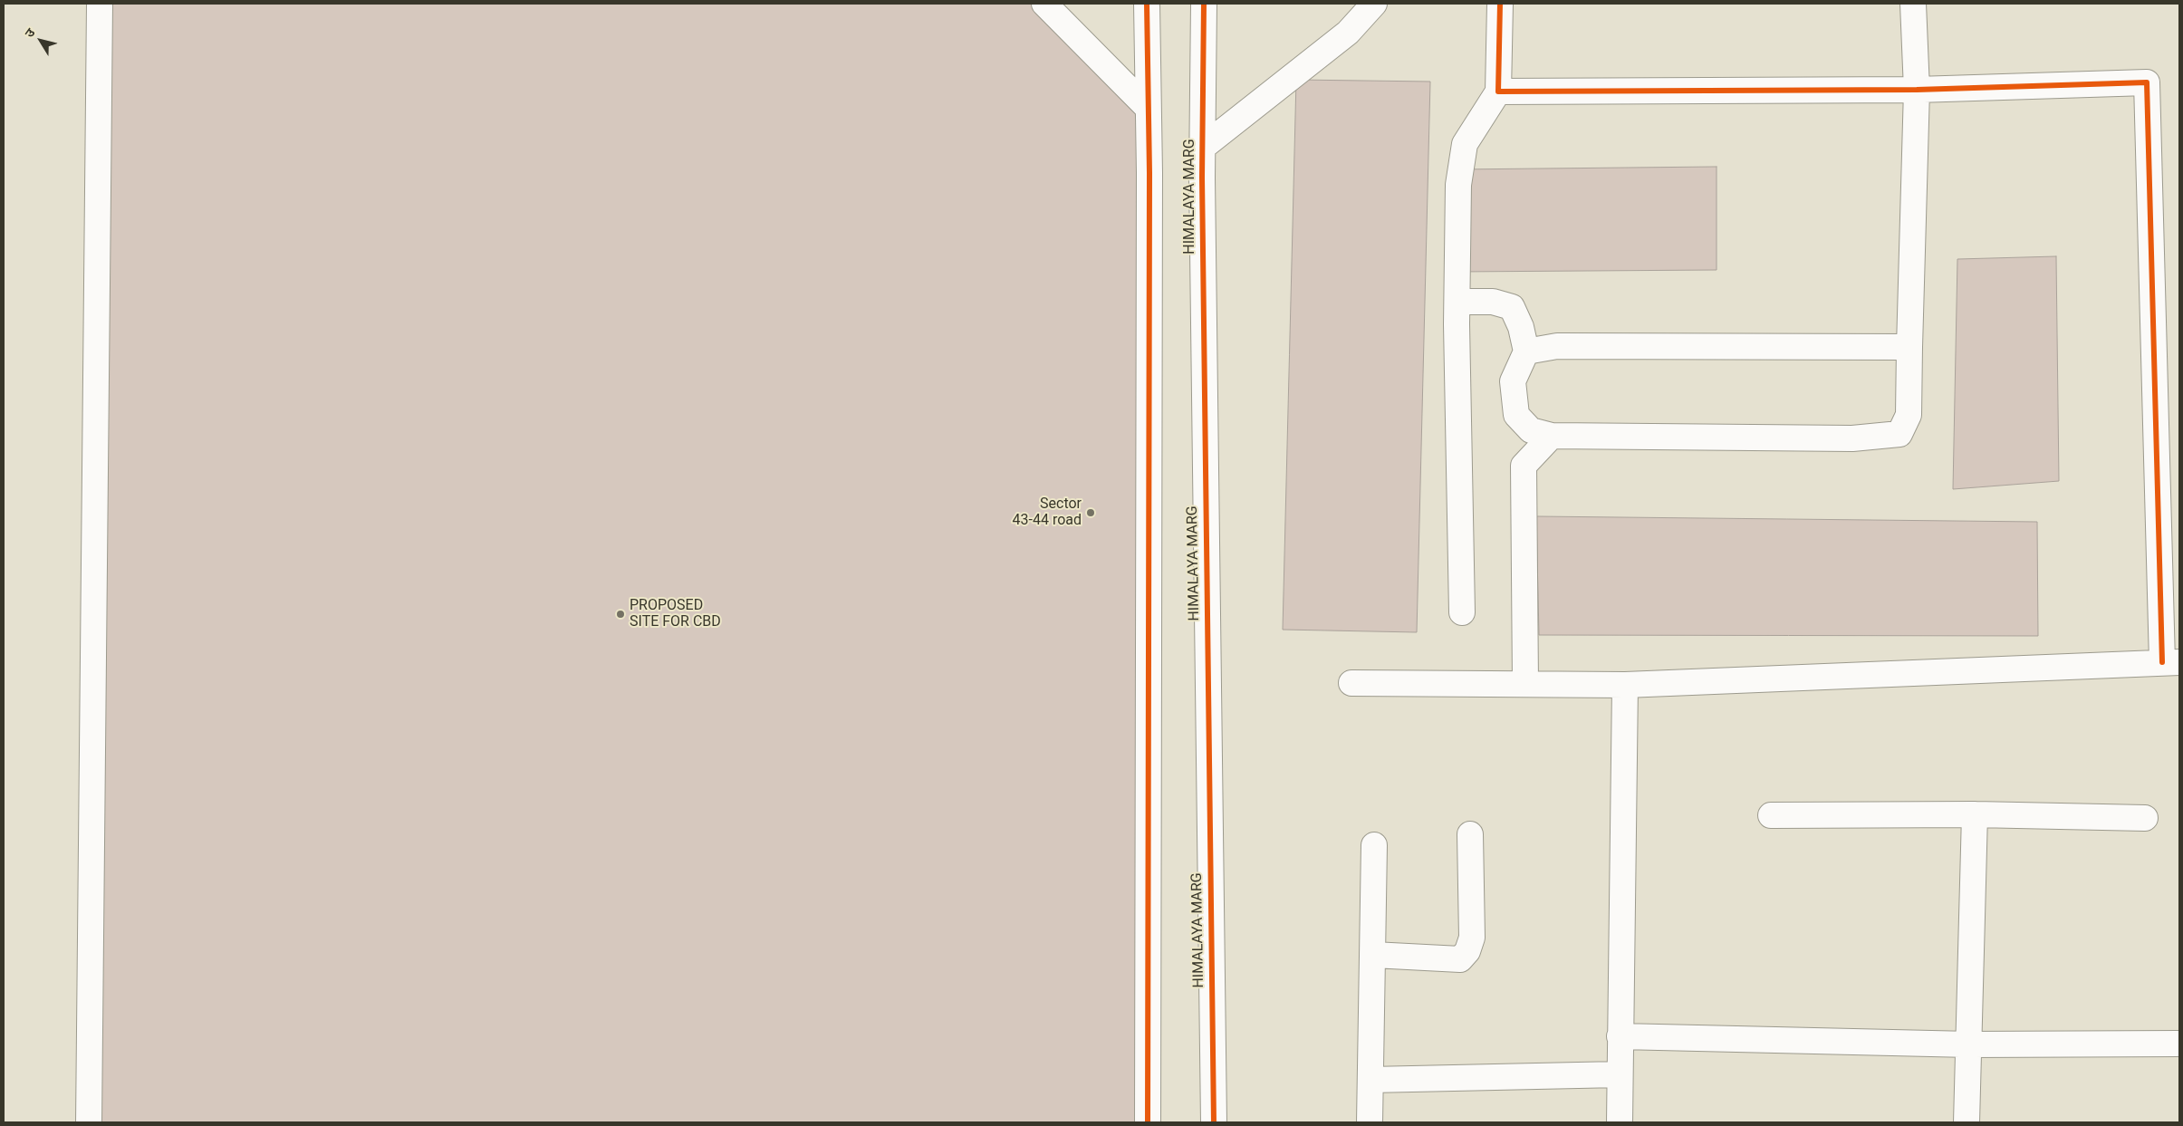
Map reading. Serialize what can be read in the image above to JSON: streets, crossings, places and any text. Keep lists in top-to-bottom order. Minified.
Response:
{"streets":{"street":["HIMALAYA MARG"]},"places":["Sector 43-44 road","PROPOSED SITE FOR CBD"],"north":"top left"}
